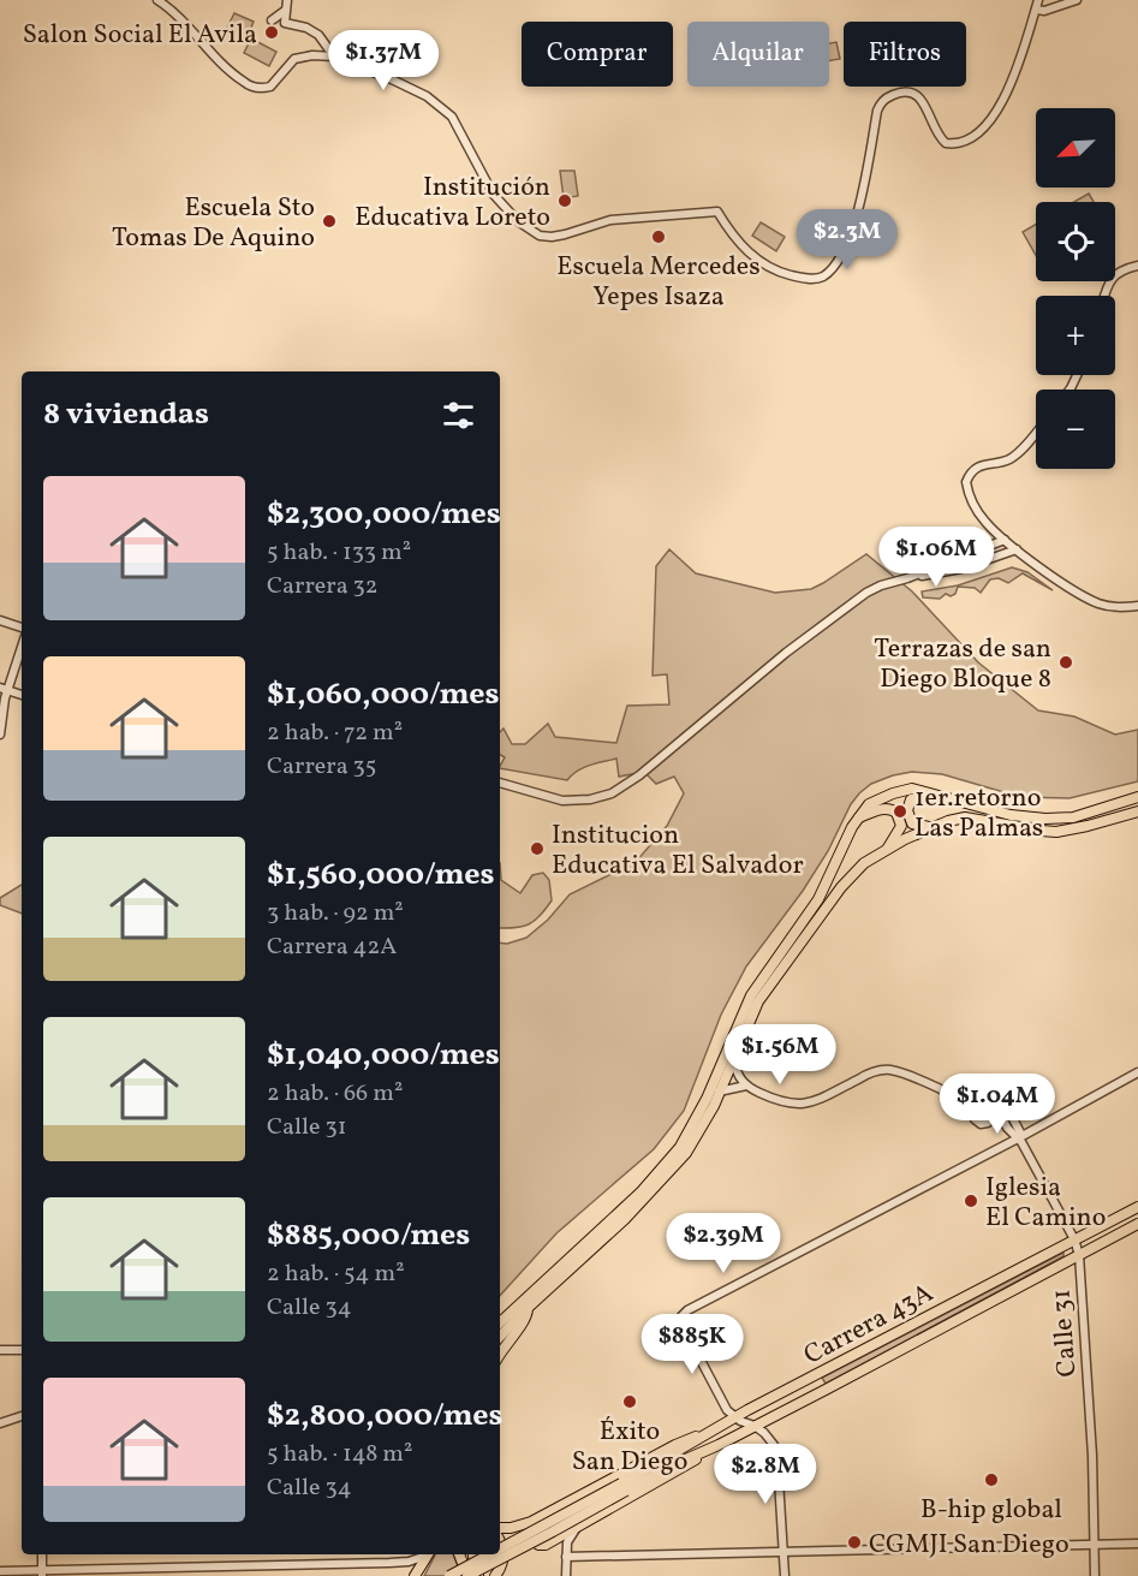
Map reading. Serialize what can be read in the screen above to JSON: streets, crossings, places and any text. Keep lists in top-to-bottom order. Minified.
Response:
{"streets":{"main road":["Carrera 43A"],"street":["Calle 31"]},"crossings":[["Carrera 43A","Calle 31"]],"places":["Salon Social El Avila","Institución Educativa Loreto","Escuela Sto Tomas De Aquino","Escuela Mercedes Yepes Isaza","Terrazas de san Diego Bloque 8","1er.retorno Las Palmas","Institucion Educativa El Salvador","Iglesia El Camino","Éxito San Diego","B-hip global","CGMJI San Diego"],"north":"bottom left","page":{"chip":["Comprar","Alquilar","Filtros"],"price":["$1.37M","$2.3M","$1.06M","$1.56M","$1.04M","$2.39M","$885K","$2.8M"],"map_buttons":["+","−"],"heading":"8 viviendas","list":[{"name":"$2,300,000/mes","note":"5 hab. · 133 m² · Carrera 32"},{"name":"$1,060,000/mes","note":"2 hab. · 72 m² · Carrera 35"},{"name":"$1,560,000/mes","note":"3 hab. · 92 m² · Carrera 42A"},{"name":"$1,040,000/mes","note":"2 hab. · 66 m² · Calle 31"},{"name":"$885,000/mes","note":"2 hab. · 54 m² · Calle 34"},{"name":"$2,800,000/mes","note":"5 hab. · 148 m² · Calle 34"}]}}
